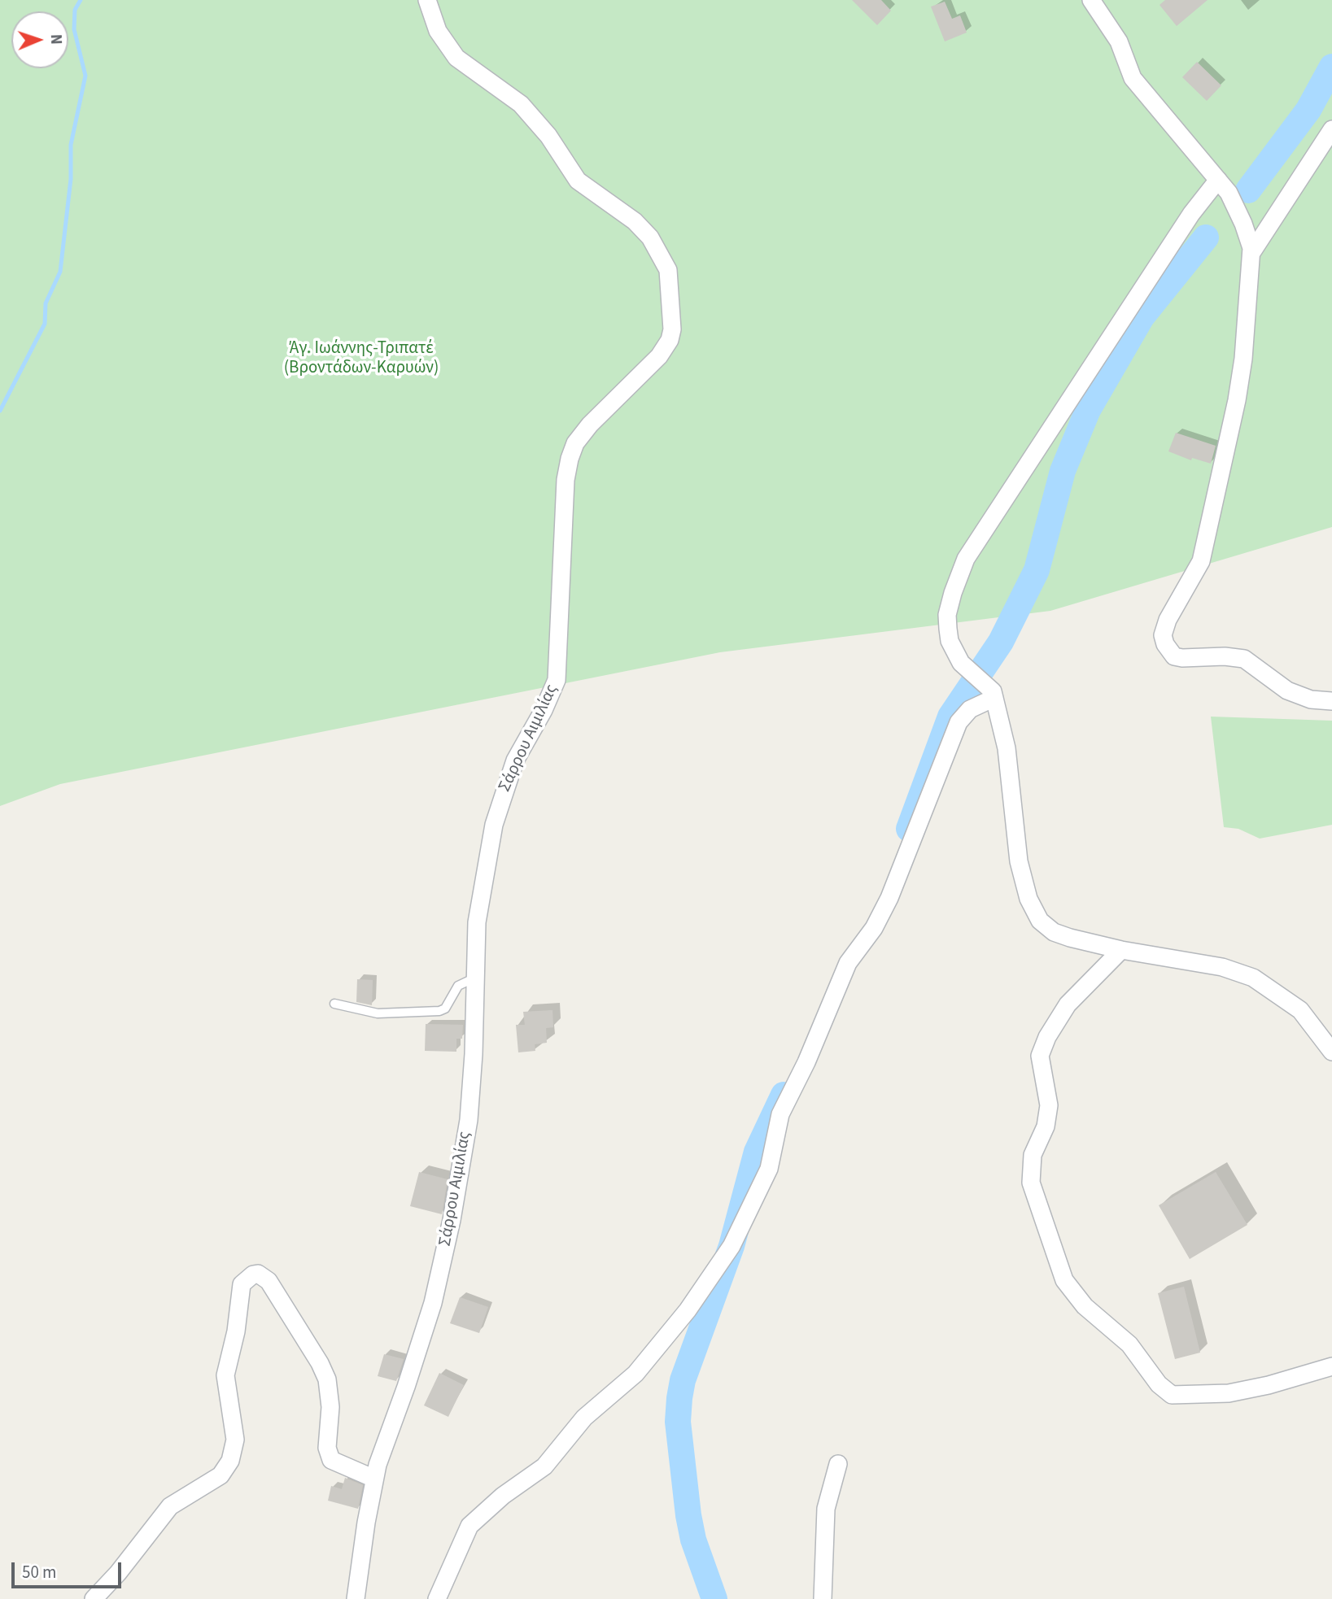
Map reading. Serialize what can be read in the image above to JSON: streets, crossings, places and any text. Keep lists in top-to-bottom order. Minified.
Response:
{"streets":{"street":["Σάρρου Αιμιλίας"]},"parks":["Άγ. Ιωάννης-Τριπατέ (Βροντάδων-Καρυών)"],"scale_bar":"50 m","north":"right"}
